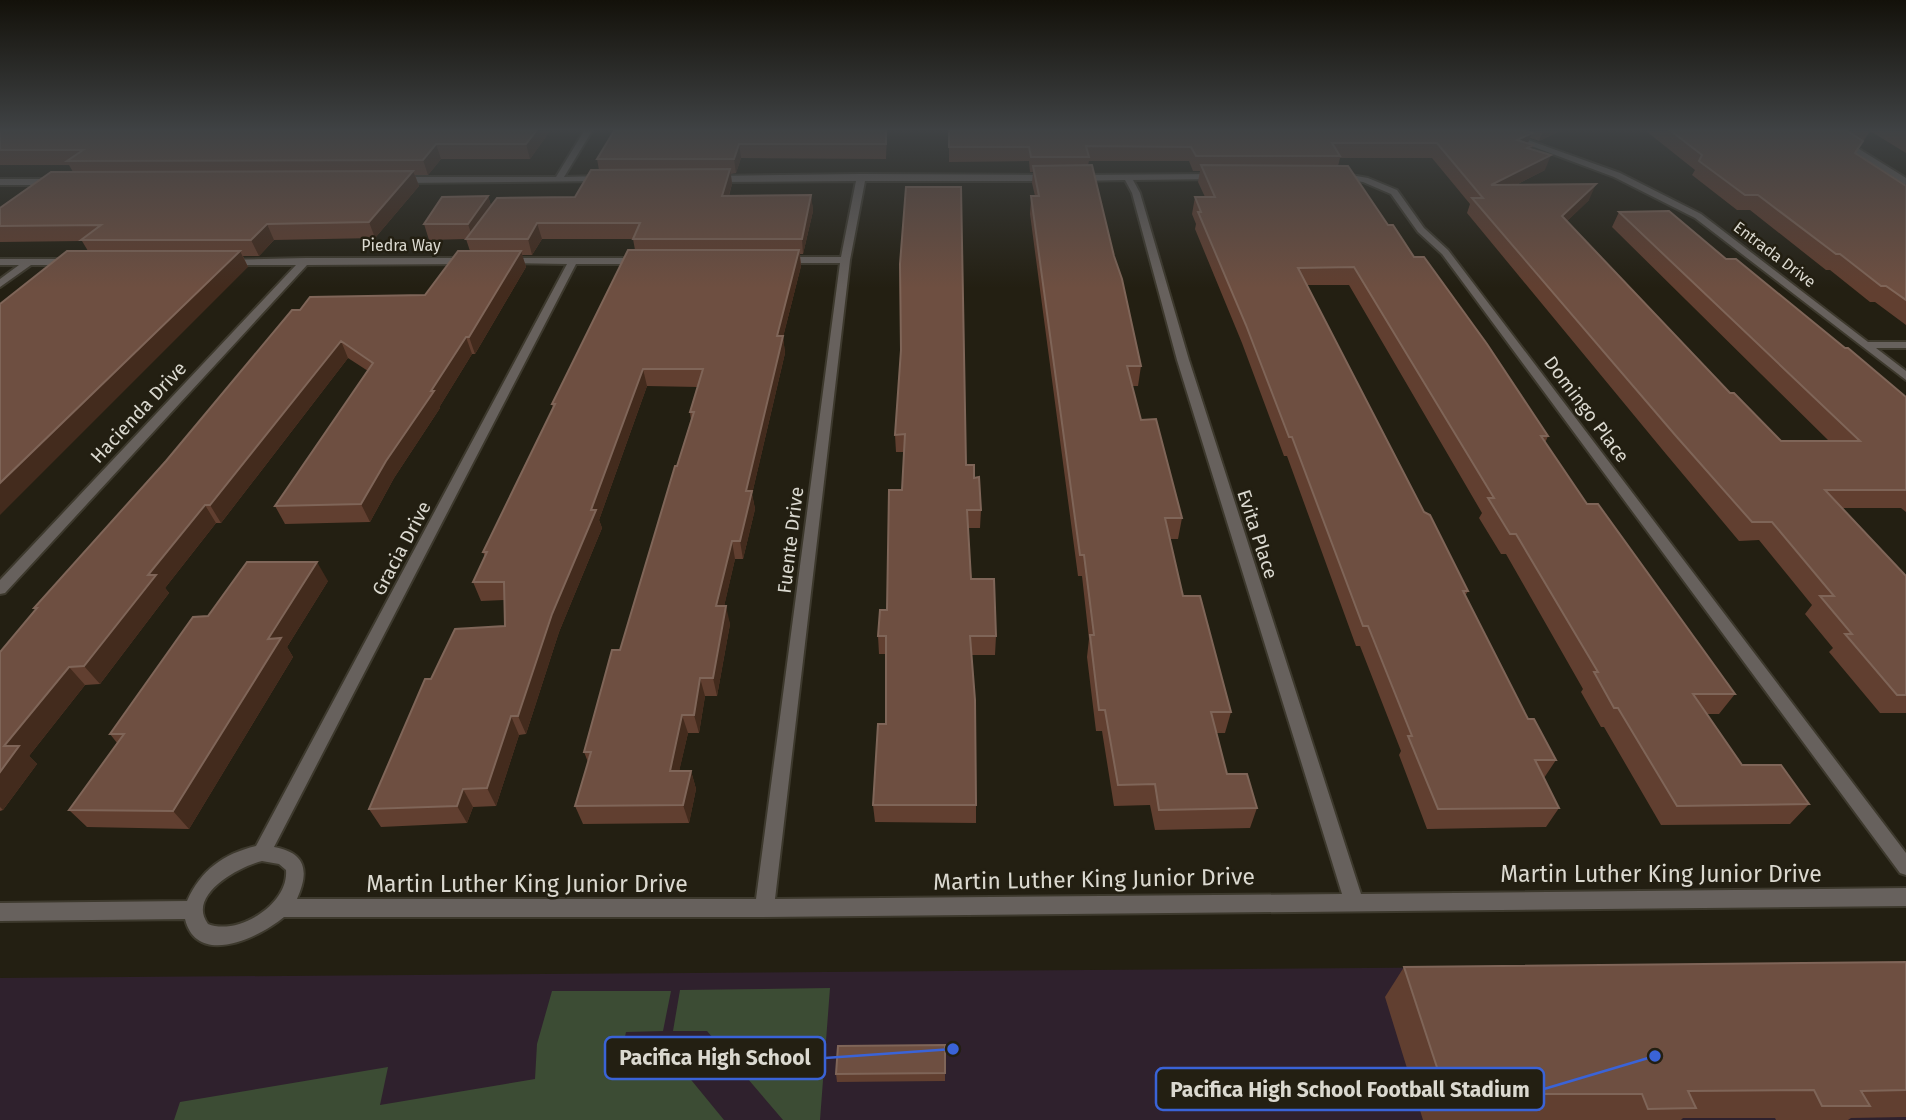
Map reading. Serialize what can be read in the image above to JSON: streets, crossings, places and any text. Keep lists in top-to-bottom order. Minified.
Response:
{"streets":{"street":["Piedra Way","Entrada Drive","Domingo Place","Hacienda Drive","Evita Place","Fuente Drive","Gracia Drive","Martin Luther King Junior Drive"]},"crossings":[["Piedra Way","Hacienda Drive"],["Evita Place","Martin Luther King Junior Drive"],["Fuente Drive","Martin Luther King Junior Drive"],["Gracia Drive","Martin Luther King Junior Drive"]],"places":["Pacifica High School","Pacifica High School Football Stadium"]}
